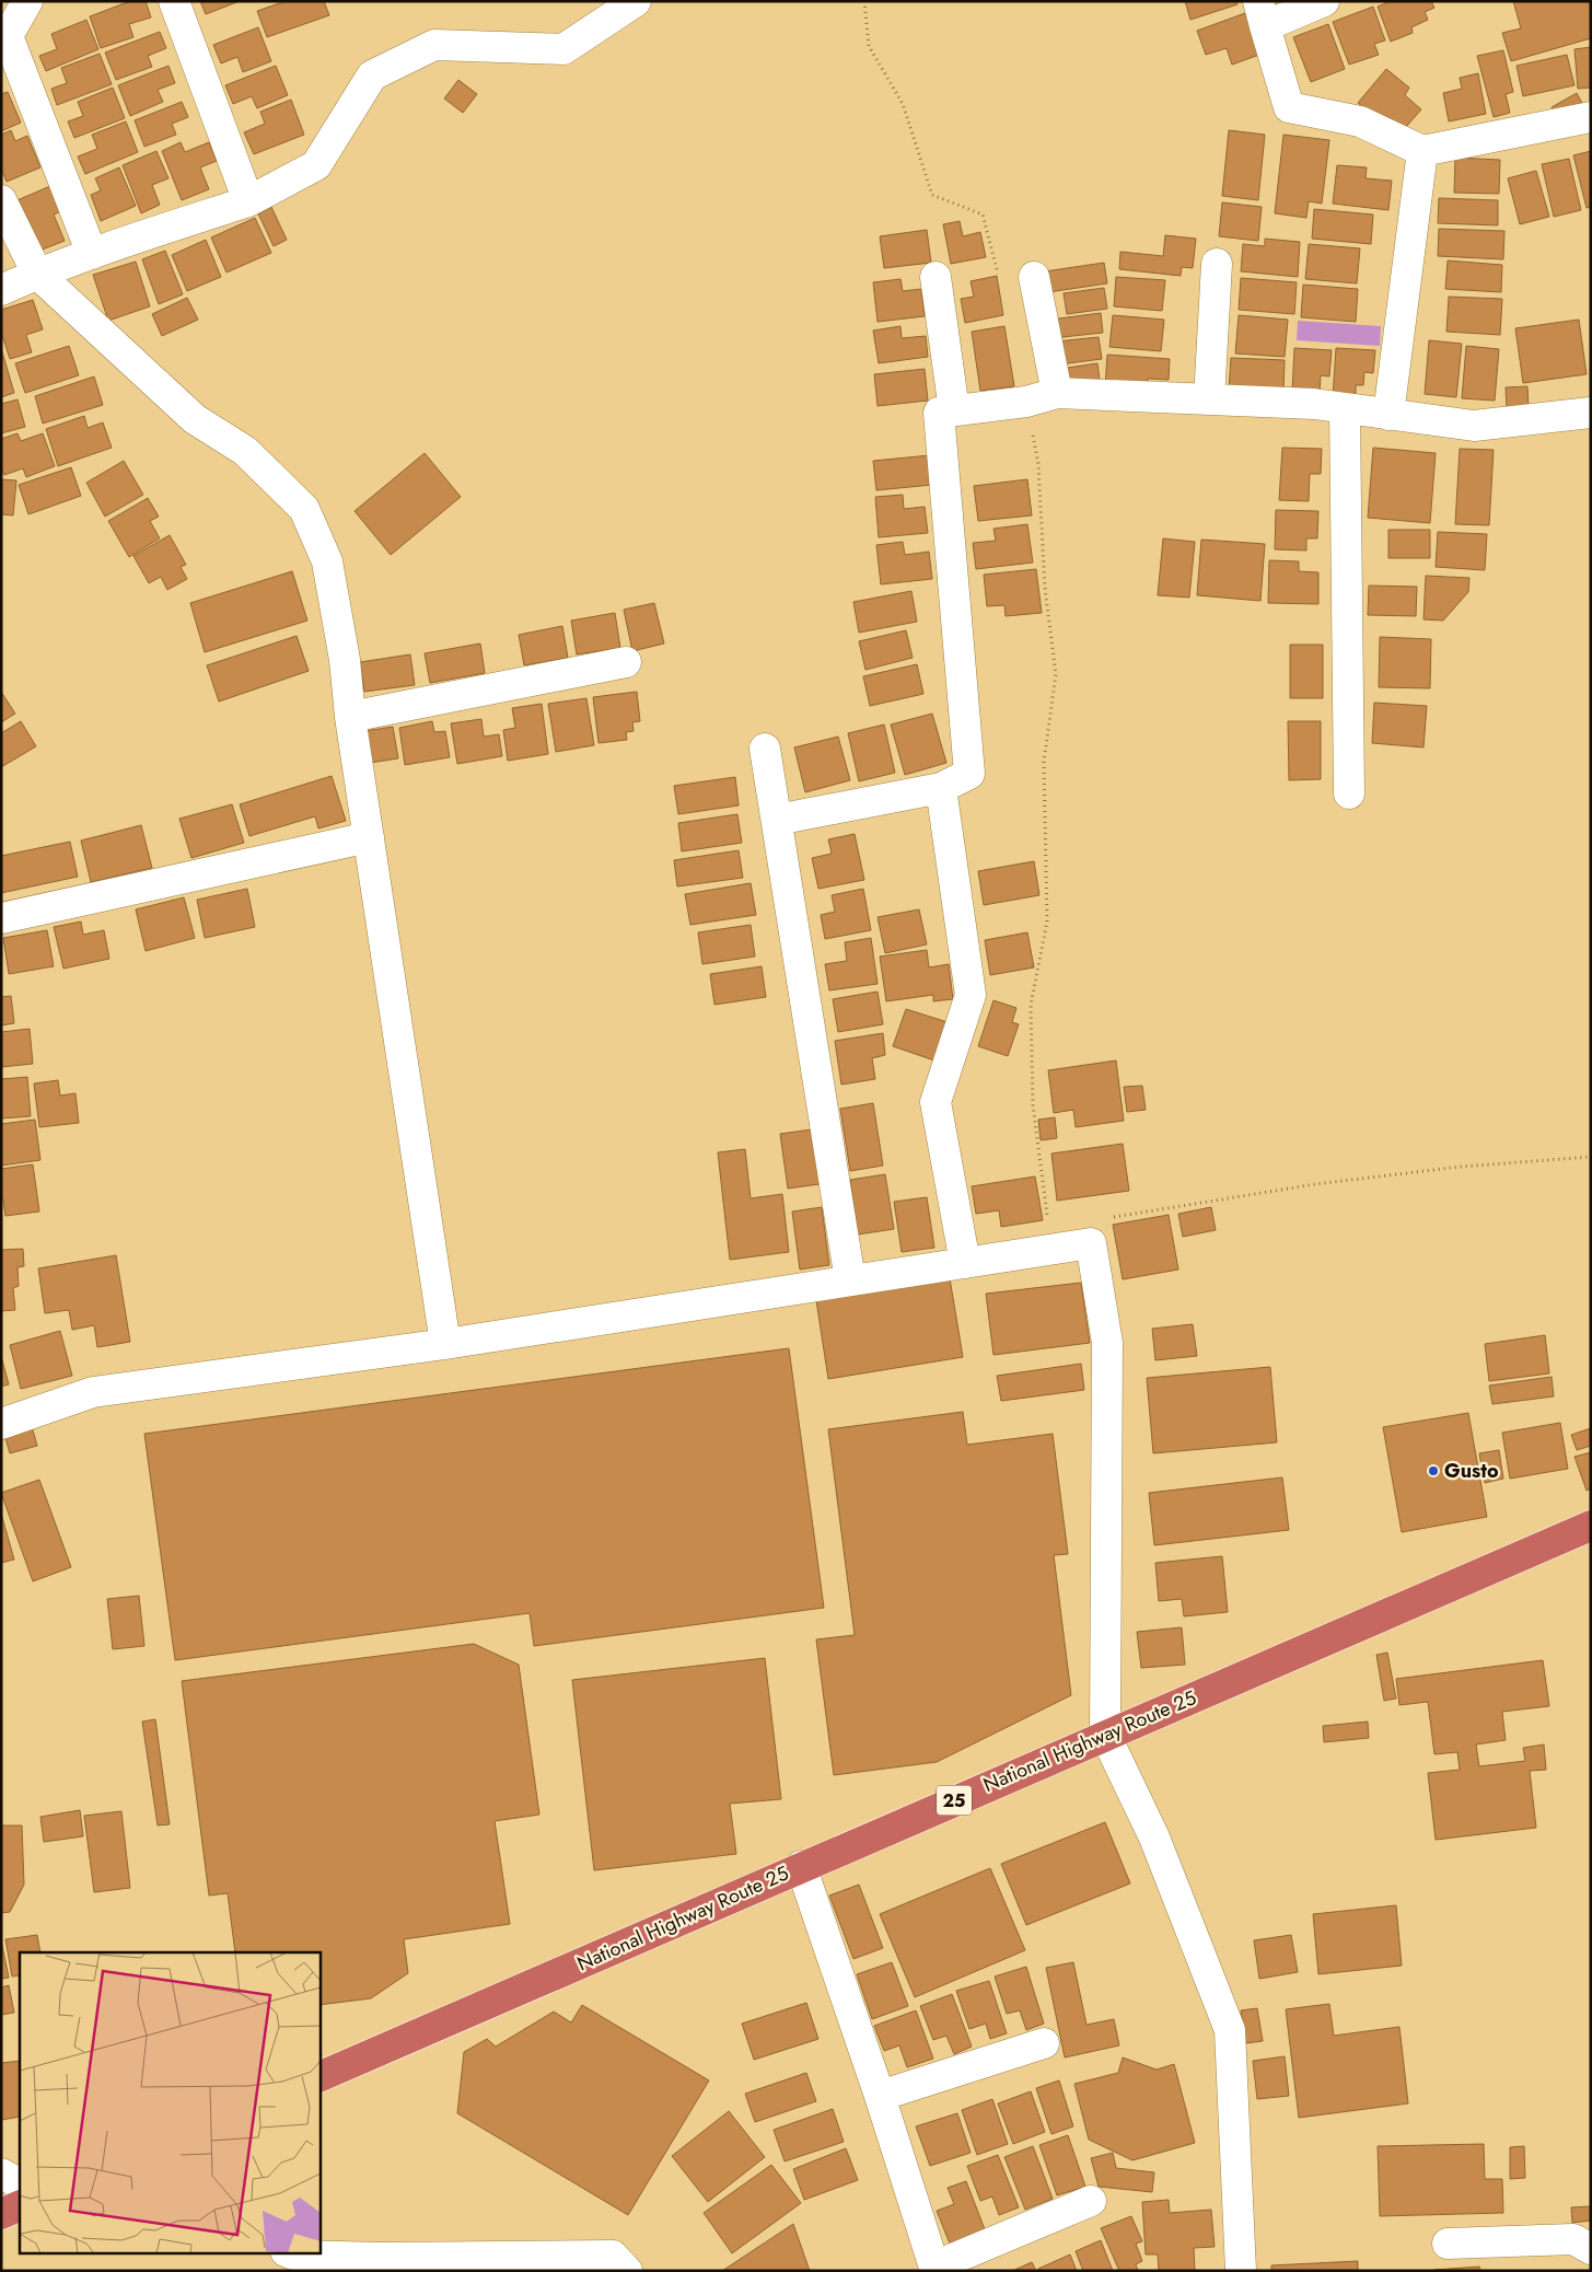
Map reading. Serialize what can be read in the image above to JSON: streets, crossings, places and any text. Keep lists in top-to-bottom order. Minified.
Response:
{"streets":{"highway":["National Highway Route 25","25"]},"places":["Gusto"]}
